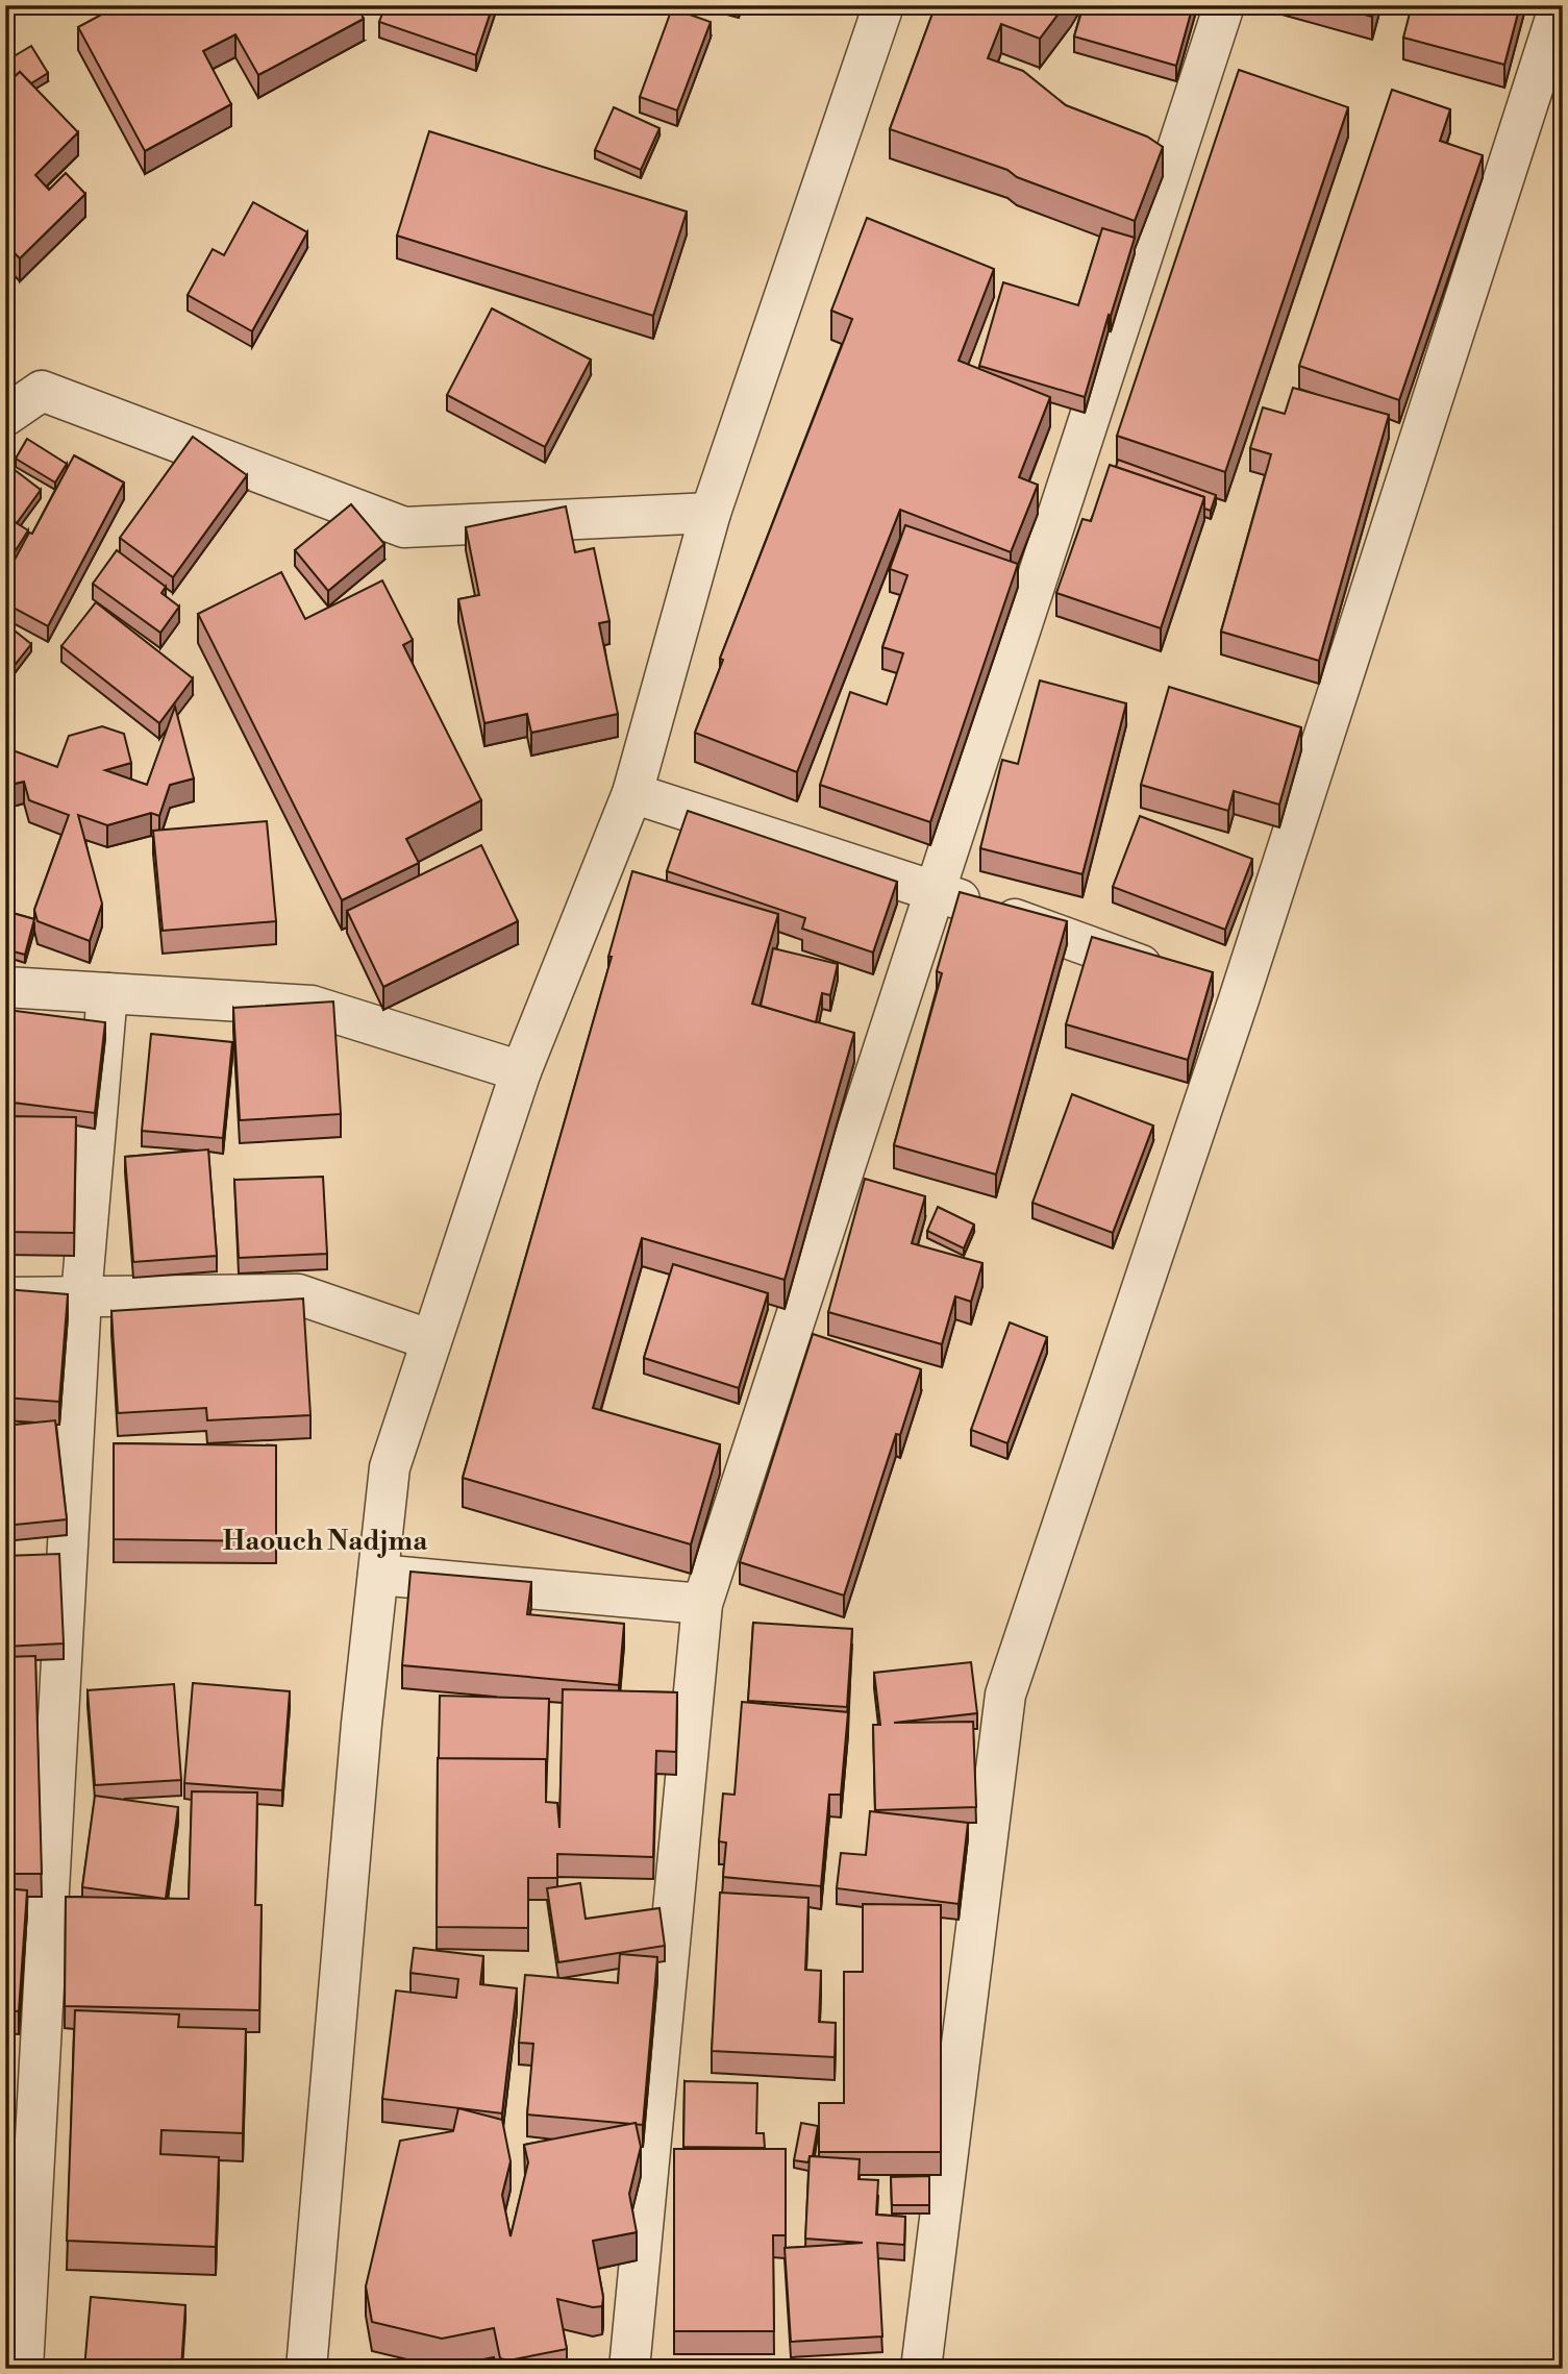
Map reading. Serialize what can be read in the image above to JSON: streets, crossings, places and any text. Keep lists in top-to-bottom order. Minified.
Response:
{"districts":["Haouch Nadjma"]}
